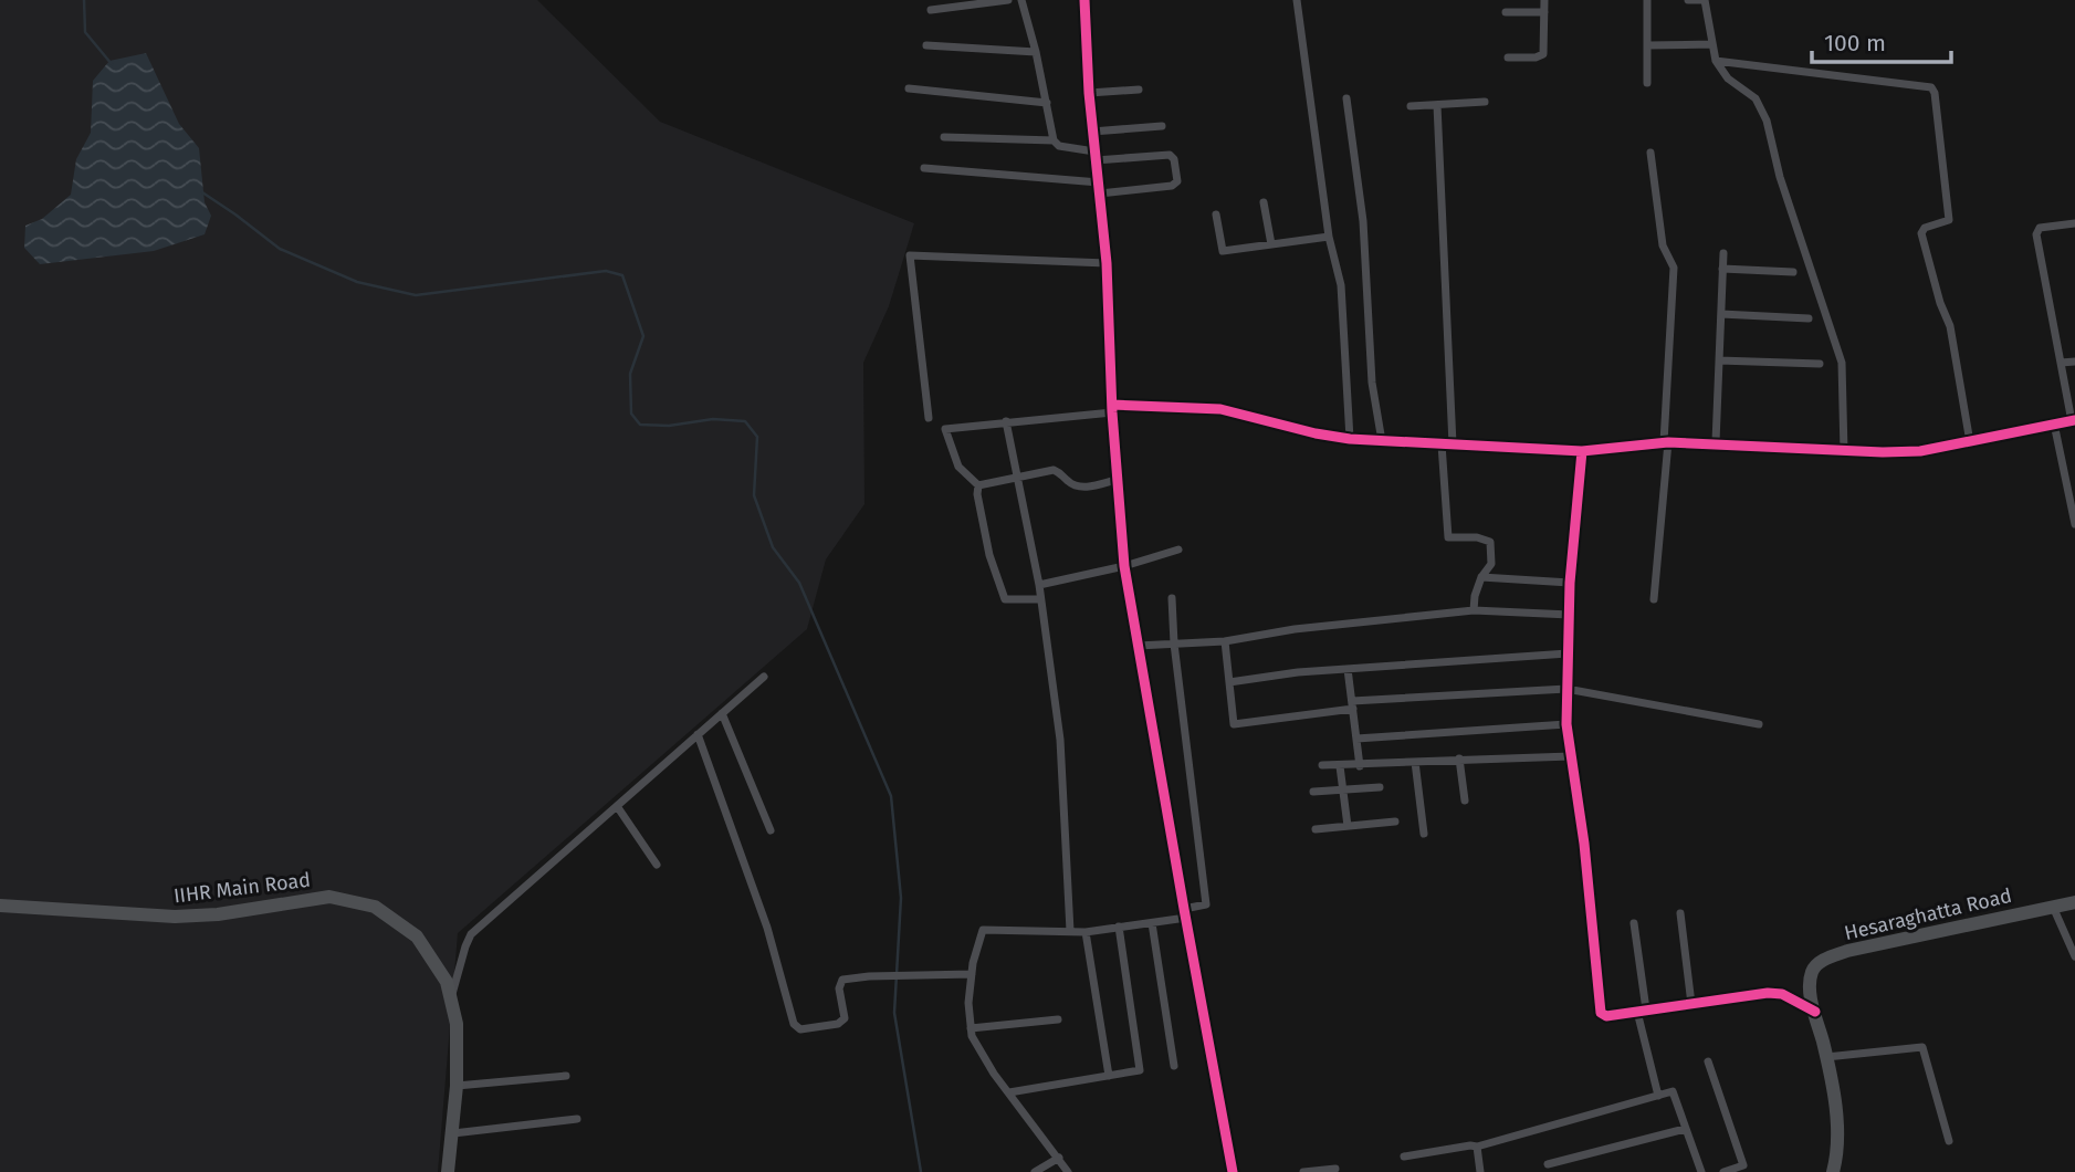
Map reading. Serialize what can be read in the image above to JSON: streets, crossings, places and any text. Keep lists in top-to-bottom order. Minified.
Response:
{"streets":{"main road":["IIHR Main Road","Hesaraghatta Road"]},"scale_bar":"100 m"}
